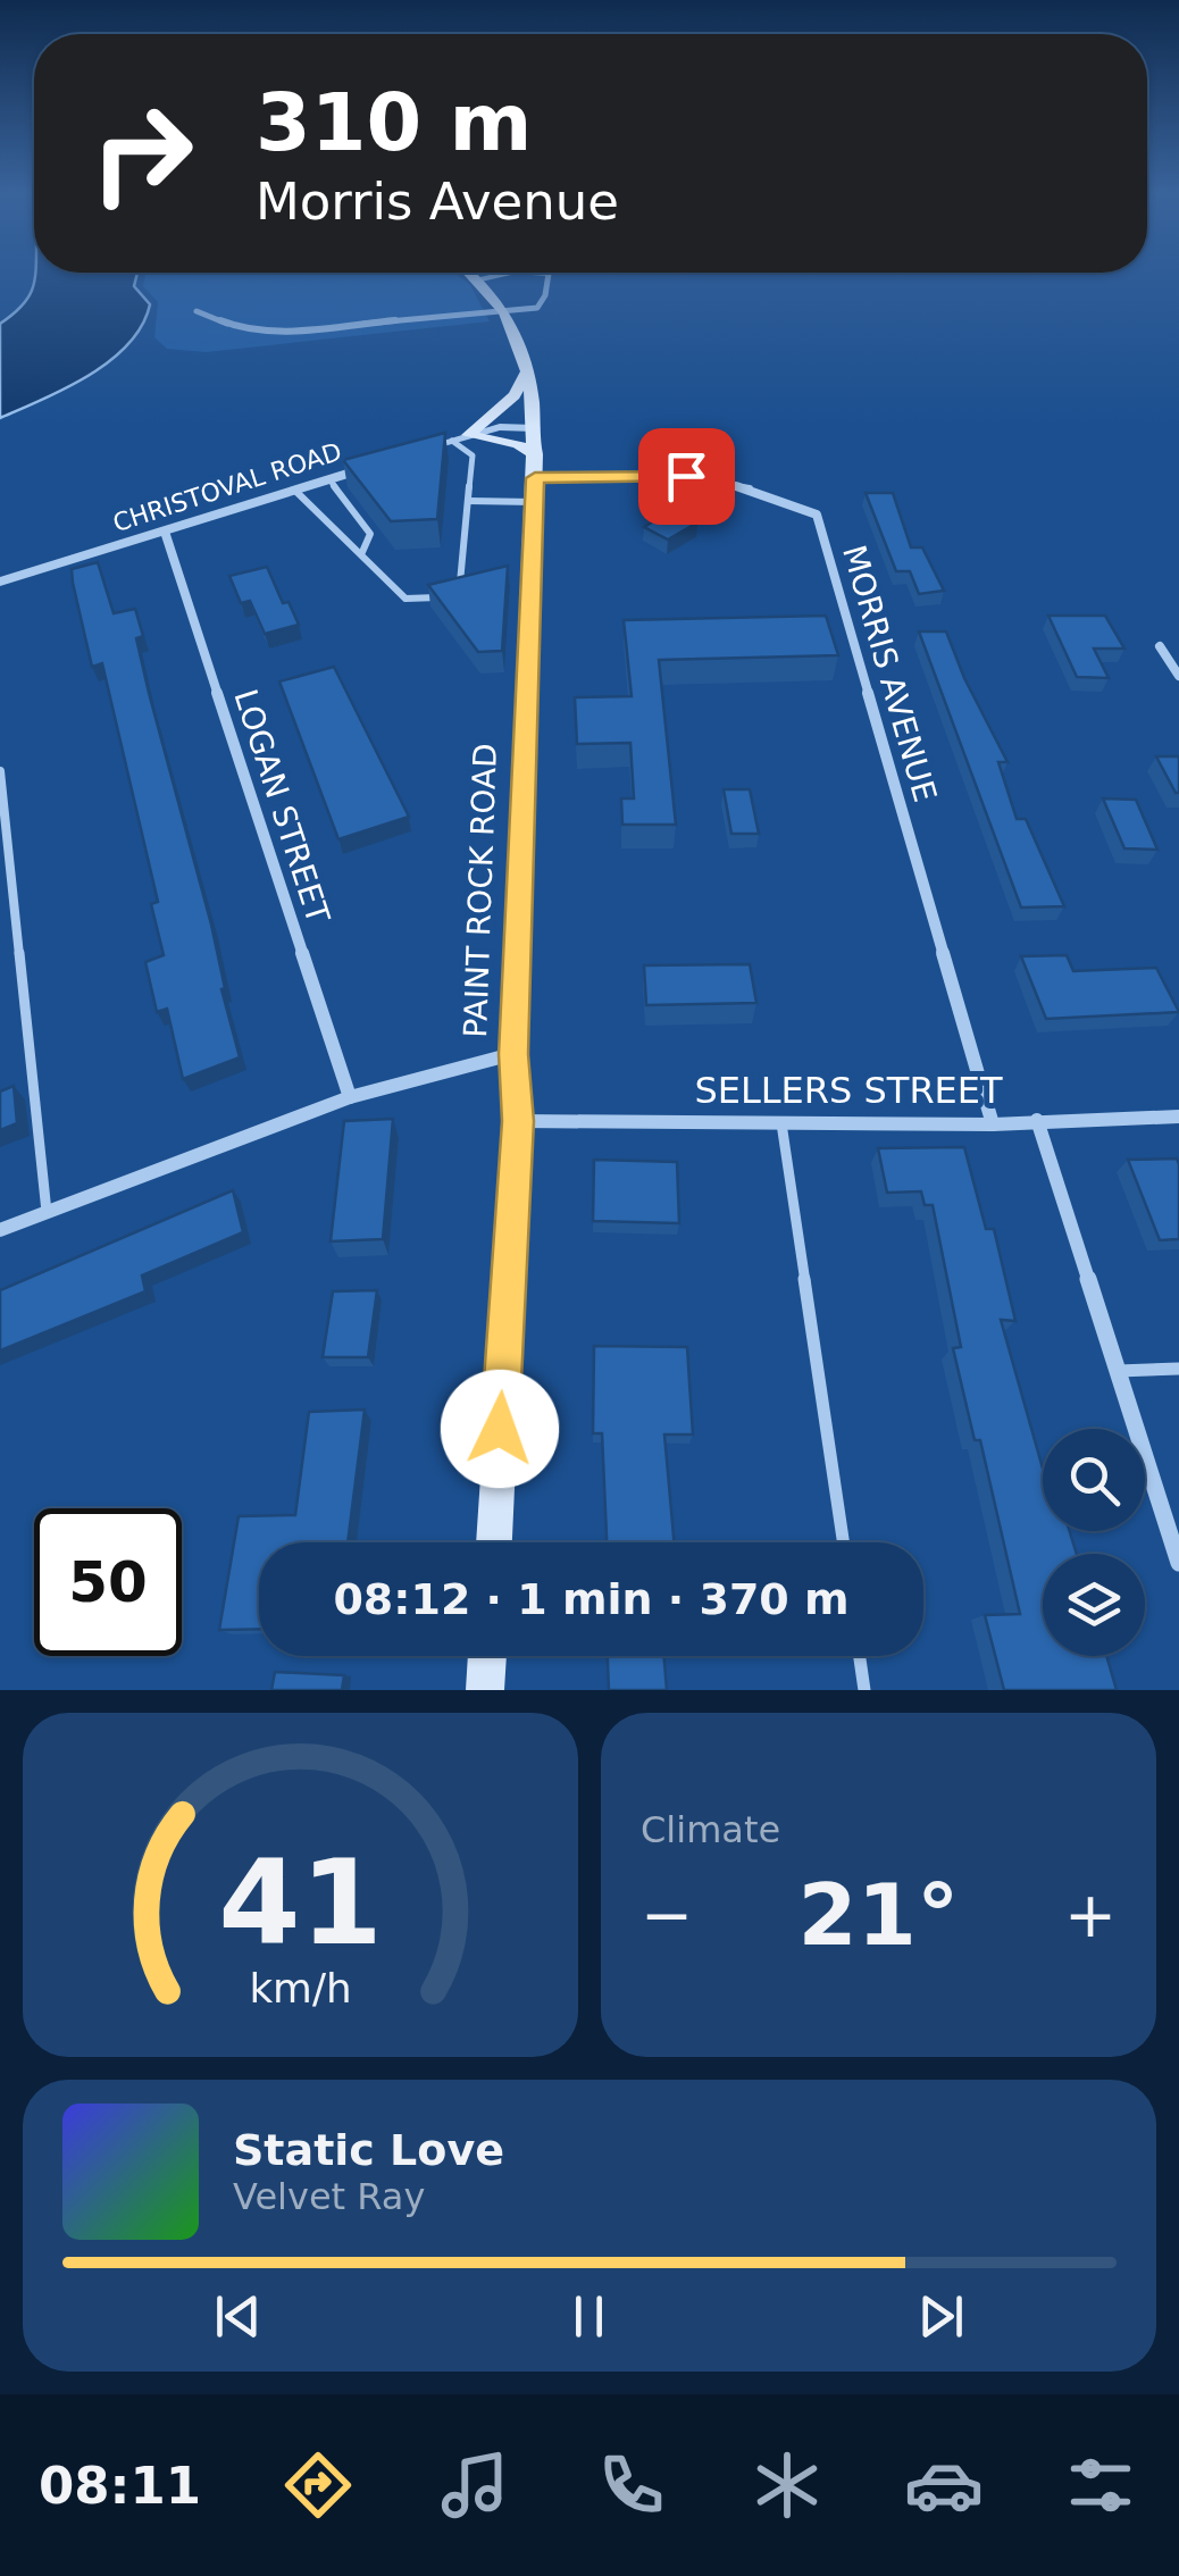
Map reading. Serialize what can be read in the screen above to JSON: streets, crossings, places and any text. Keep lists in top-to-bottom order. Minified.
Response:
{"streets":{"main road":["PAINT ROCK ROAD"],"street":["CHRISTOVAL ROAD","MORRIS AVENUE","LOGAN STREET","SELLERS STREET"]},"crossings":[["CHRISTOVAL ROAD","LOGAN STREET"],["MORRIS AVENUE","PAINT ROCK ROAD"],["MORRIS AVENUE","SELLERS STREET"],["PAINT ROCK ROAD","SELLERS STREET"]],"page":{"turn":["310 m","Morris Avenue"],"limit":"50","trip":"08:12 · 1 min · 370 m","tile":"Climate","heat":["−","21°","+"],"song":["Static Love","Velvet Ray"],"tabs":"08:11","gauge":["41","km/h"]}}
